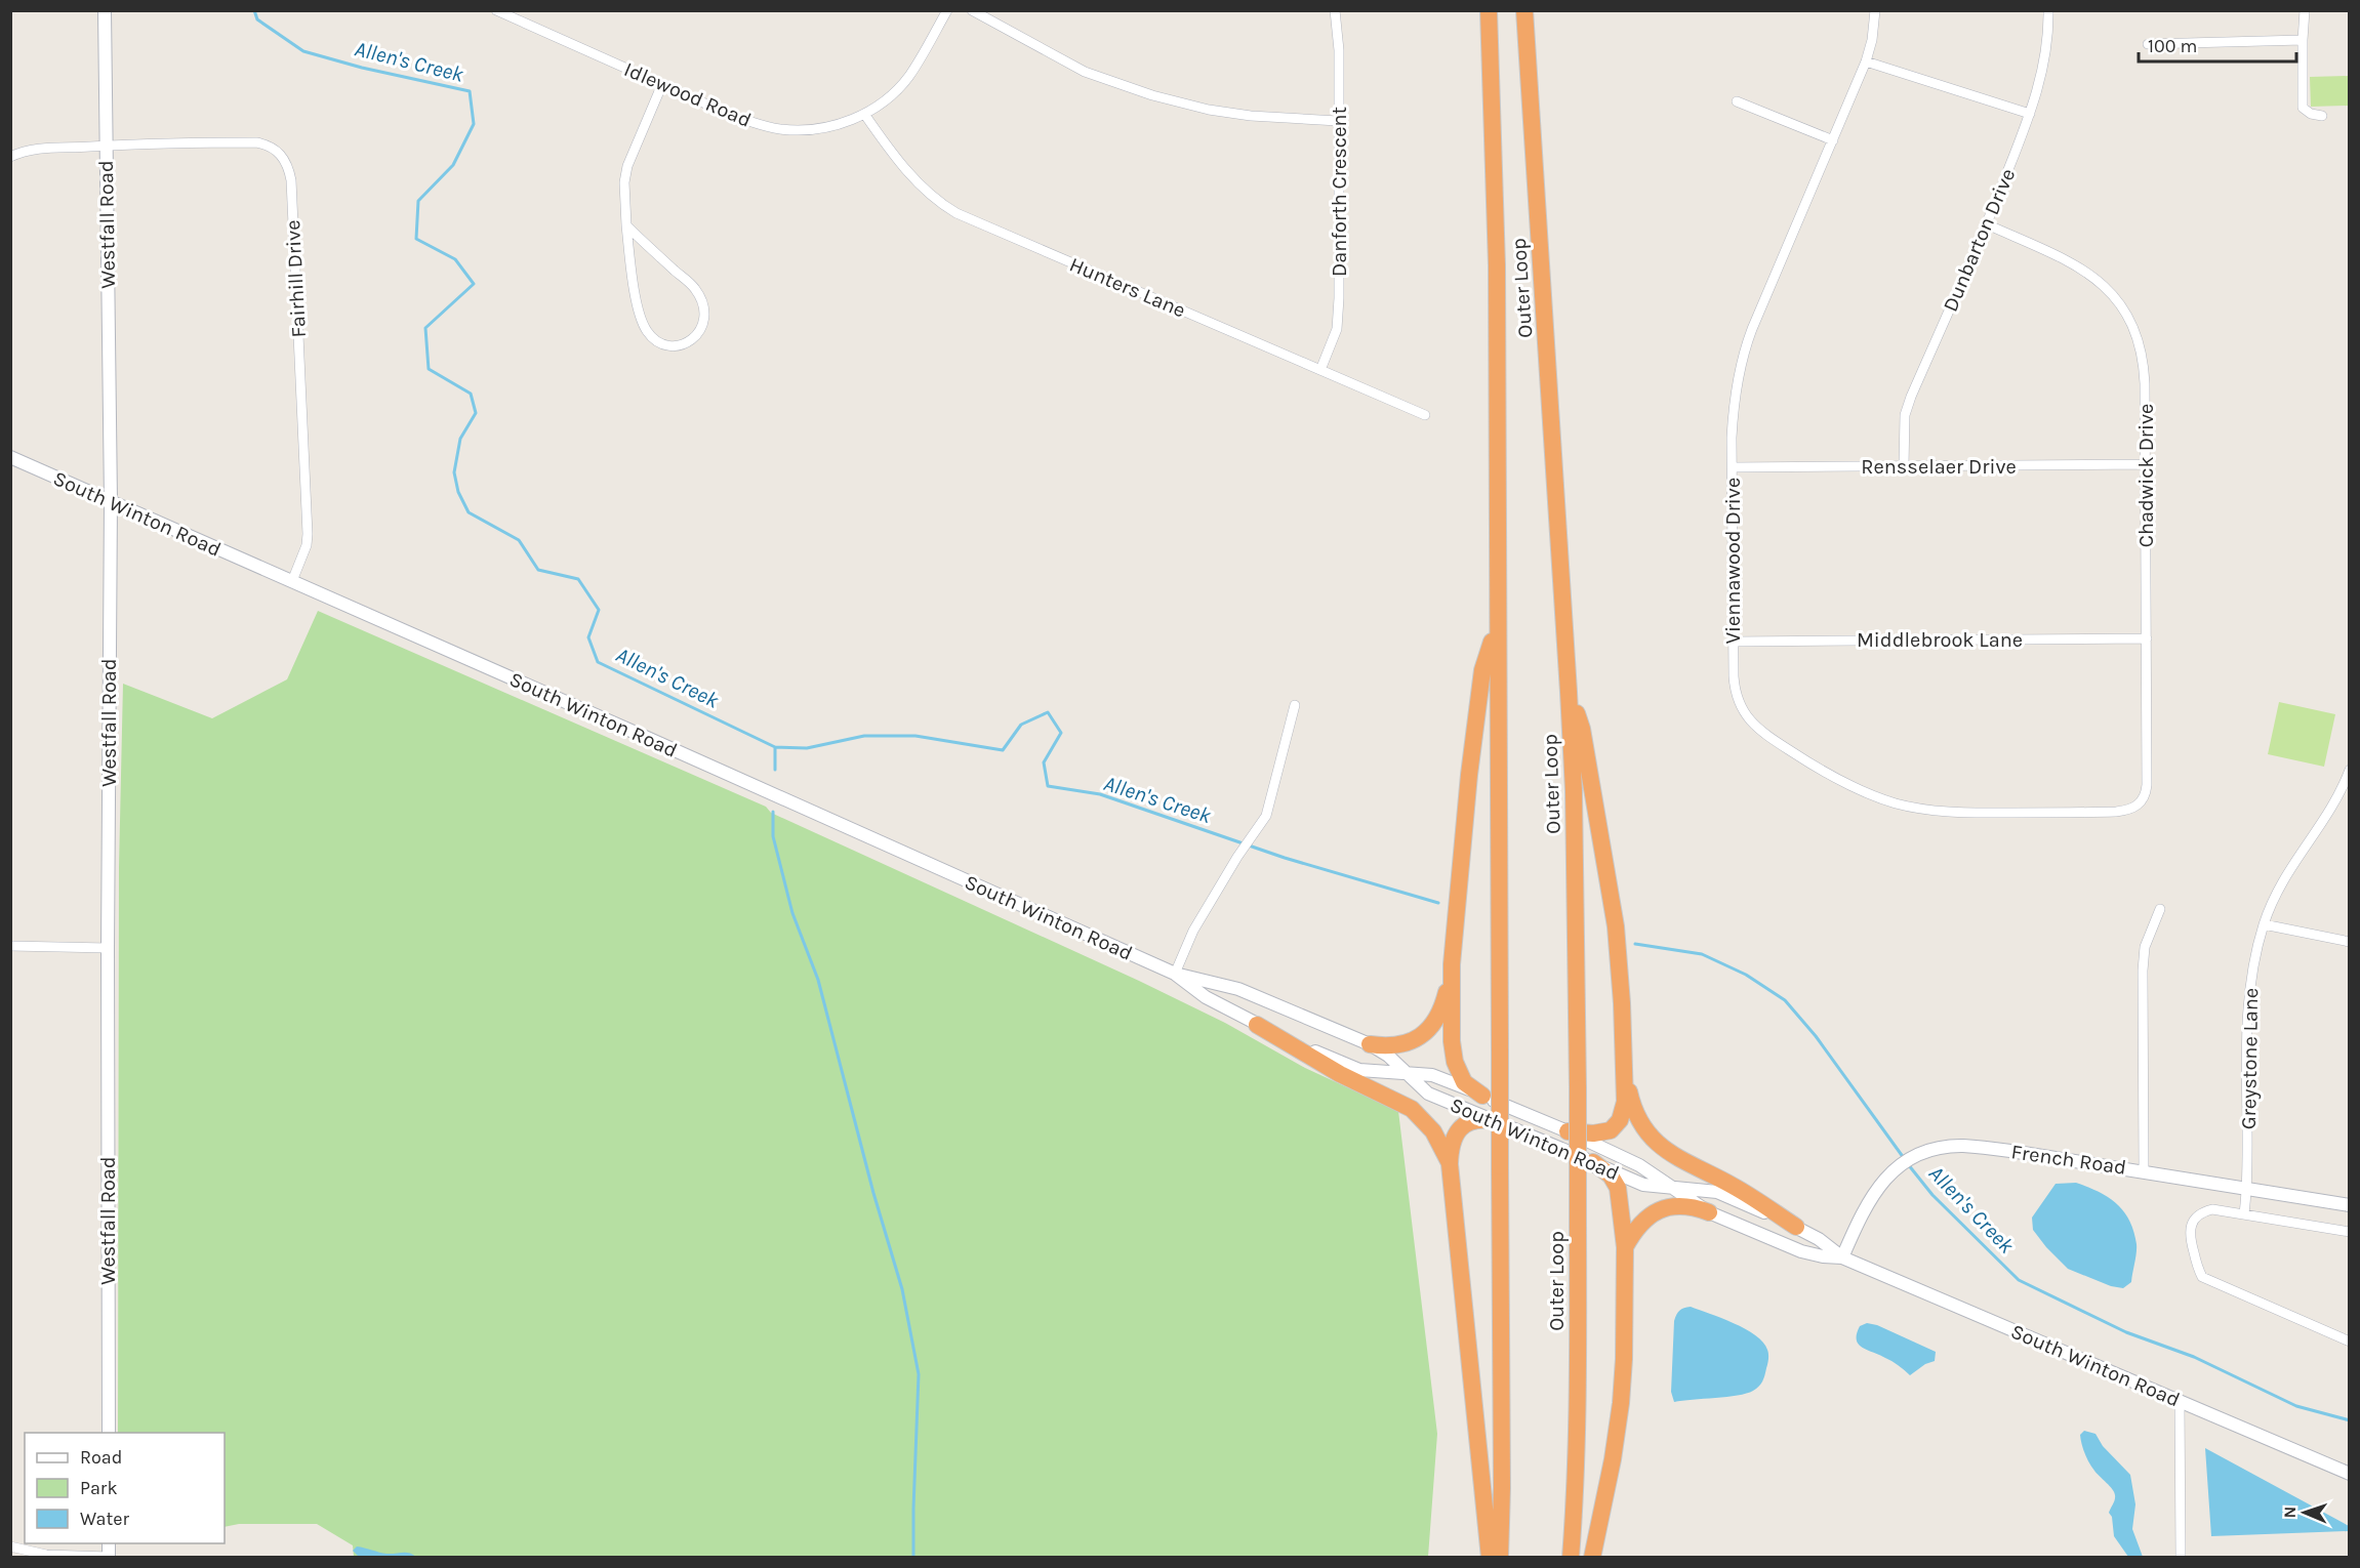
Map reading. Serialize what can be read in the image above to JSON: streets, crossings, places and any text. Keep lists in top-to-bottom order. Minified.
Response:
{"streets":{"highway":["Outer Loop"],"main road":["Westfall Road","South Winton Road","French Road"],"street":["Idlewood Road","Danforth Crescent","Dunbarton Drive","Fairhill Drive","Hunters Lane","Rensselaer Drive","Chadwick Drive","Viennawood Drive","Middlebrook Lane","Greystone Lane"]},"crossings":[["Idlewood Road","Hunters Lane"],["Danforth Crescent","Hunters Lane"],["Westfall Road","Fairhill Drive"],["Westfall Road","South Winton Road"],["Dunbarton Drive","Rensselaer Drive"],["Dunbarton Drive","Chadwick Drive"],["Fairhill Drive","South Winton Road"],["Rensselaer Drive","Chadwick Drive"],["Rensselaer Drive","Viennawood Drive"],["Chadwick Drive","Viennawood Drive"],["Chadwick Drive","Middlebrook Lane"],["South Winton Road","French Road"],["Viennawood Drive","Middlebrook Lane"],["Greystone Lane","French Road"]],"water":["Allen's Creek"],"legend":["Road","Park","Water"],"scale_bar":"100 m","north":"left"}
